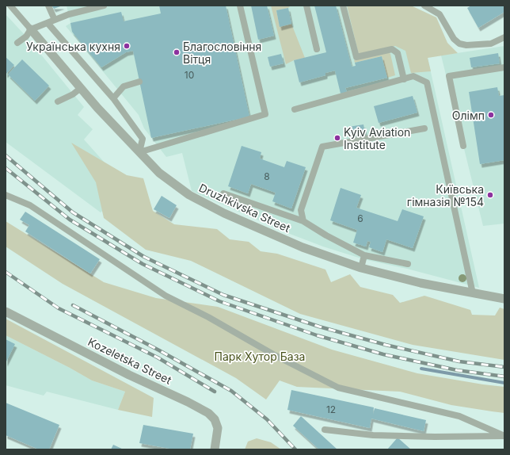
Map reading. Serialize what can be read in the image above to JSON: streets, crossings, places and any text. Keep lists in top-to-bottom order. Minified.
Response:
{"streets":{"street":["Druzhkivska Street","Kozeletska Street"]},"parks":["Парк Хутор База"],"places":["Українська кухня","Благословіння Вітця","Олімп","Kyiv Aviation Institute","Київська гімназія №154"],"house_numbers":["10","8","6","12"]}
